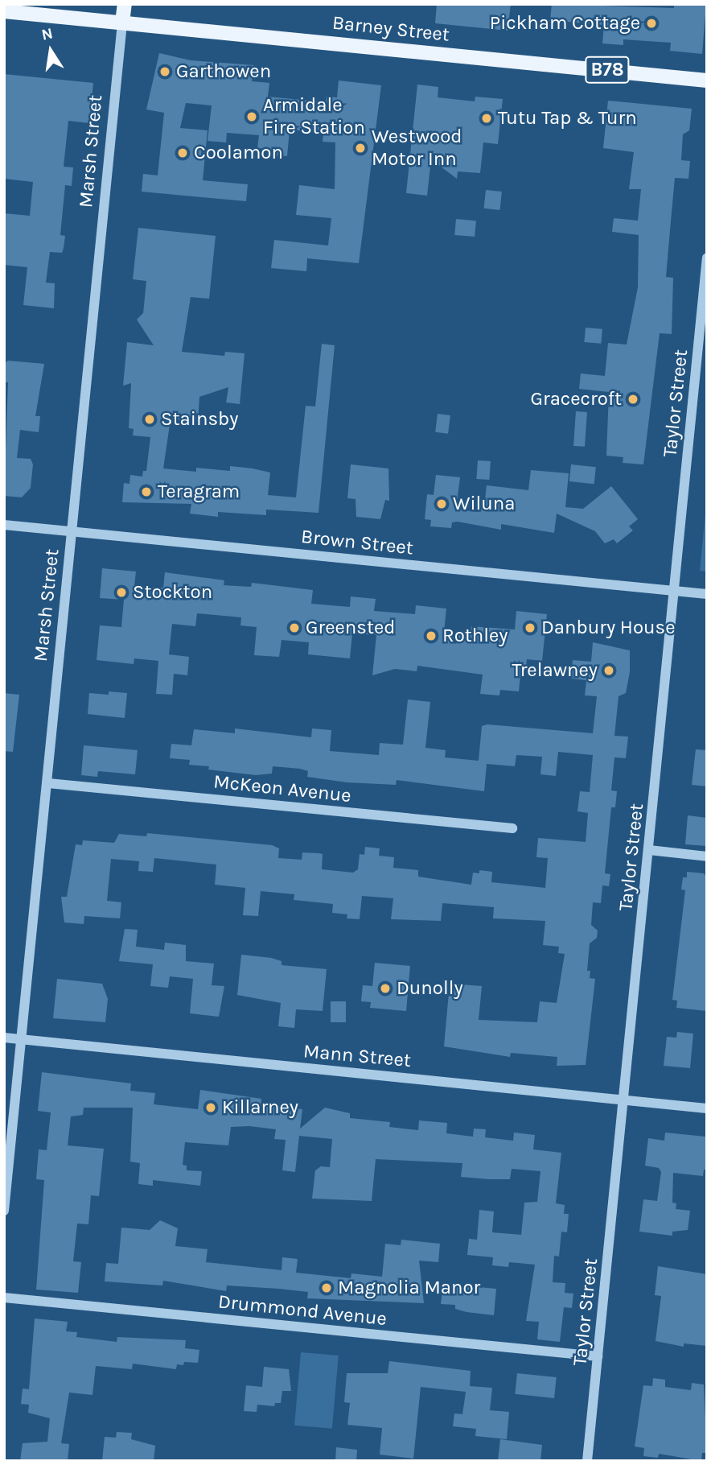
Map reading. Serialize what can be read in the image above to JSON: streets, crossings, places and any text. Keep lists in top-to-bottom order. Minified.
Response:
{"streets":{"main road":["Barney Street","B78","Marsh Street"],"street":["Taylor Street","Brown Street","McKeon Avenue","Mann Street","Drummond Avenue"]},"crossings":[["Barney Street","Marsh Street"],["Marsh Street","Brown Street"],["Marsh Street","McKeon Avenue"],["Marsh Street","Mann Street"],["Taylor Street","Brown Street"],["Taylor Street","Mann Street"],["Taylor Street","Drummond Avenue"]],"places":["Pickham Cottage","Garthowen","Armidale Fire Station","Tutu Tap & Turn","Westwood Motor Inn","Coolamon","Gracecroft","Stainsby","Teragram","Wiluna","Stockton","Greensted","Danbury House","Rothley","Trelawney","Dunolly","Killarney","Magnolia Manor"],"north":"top"}
